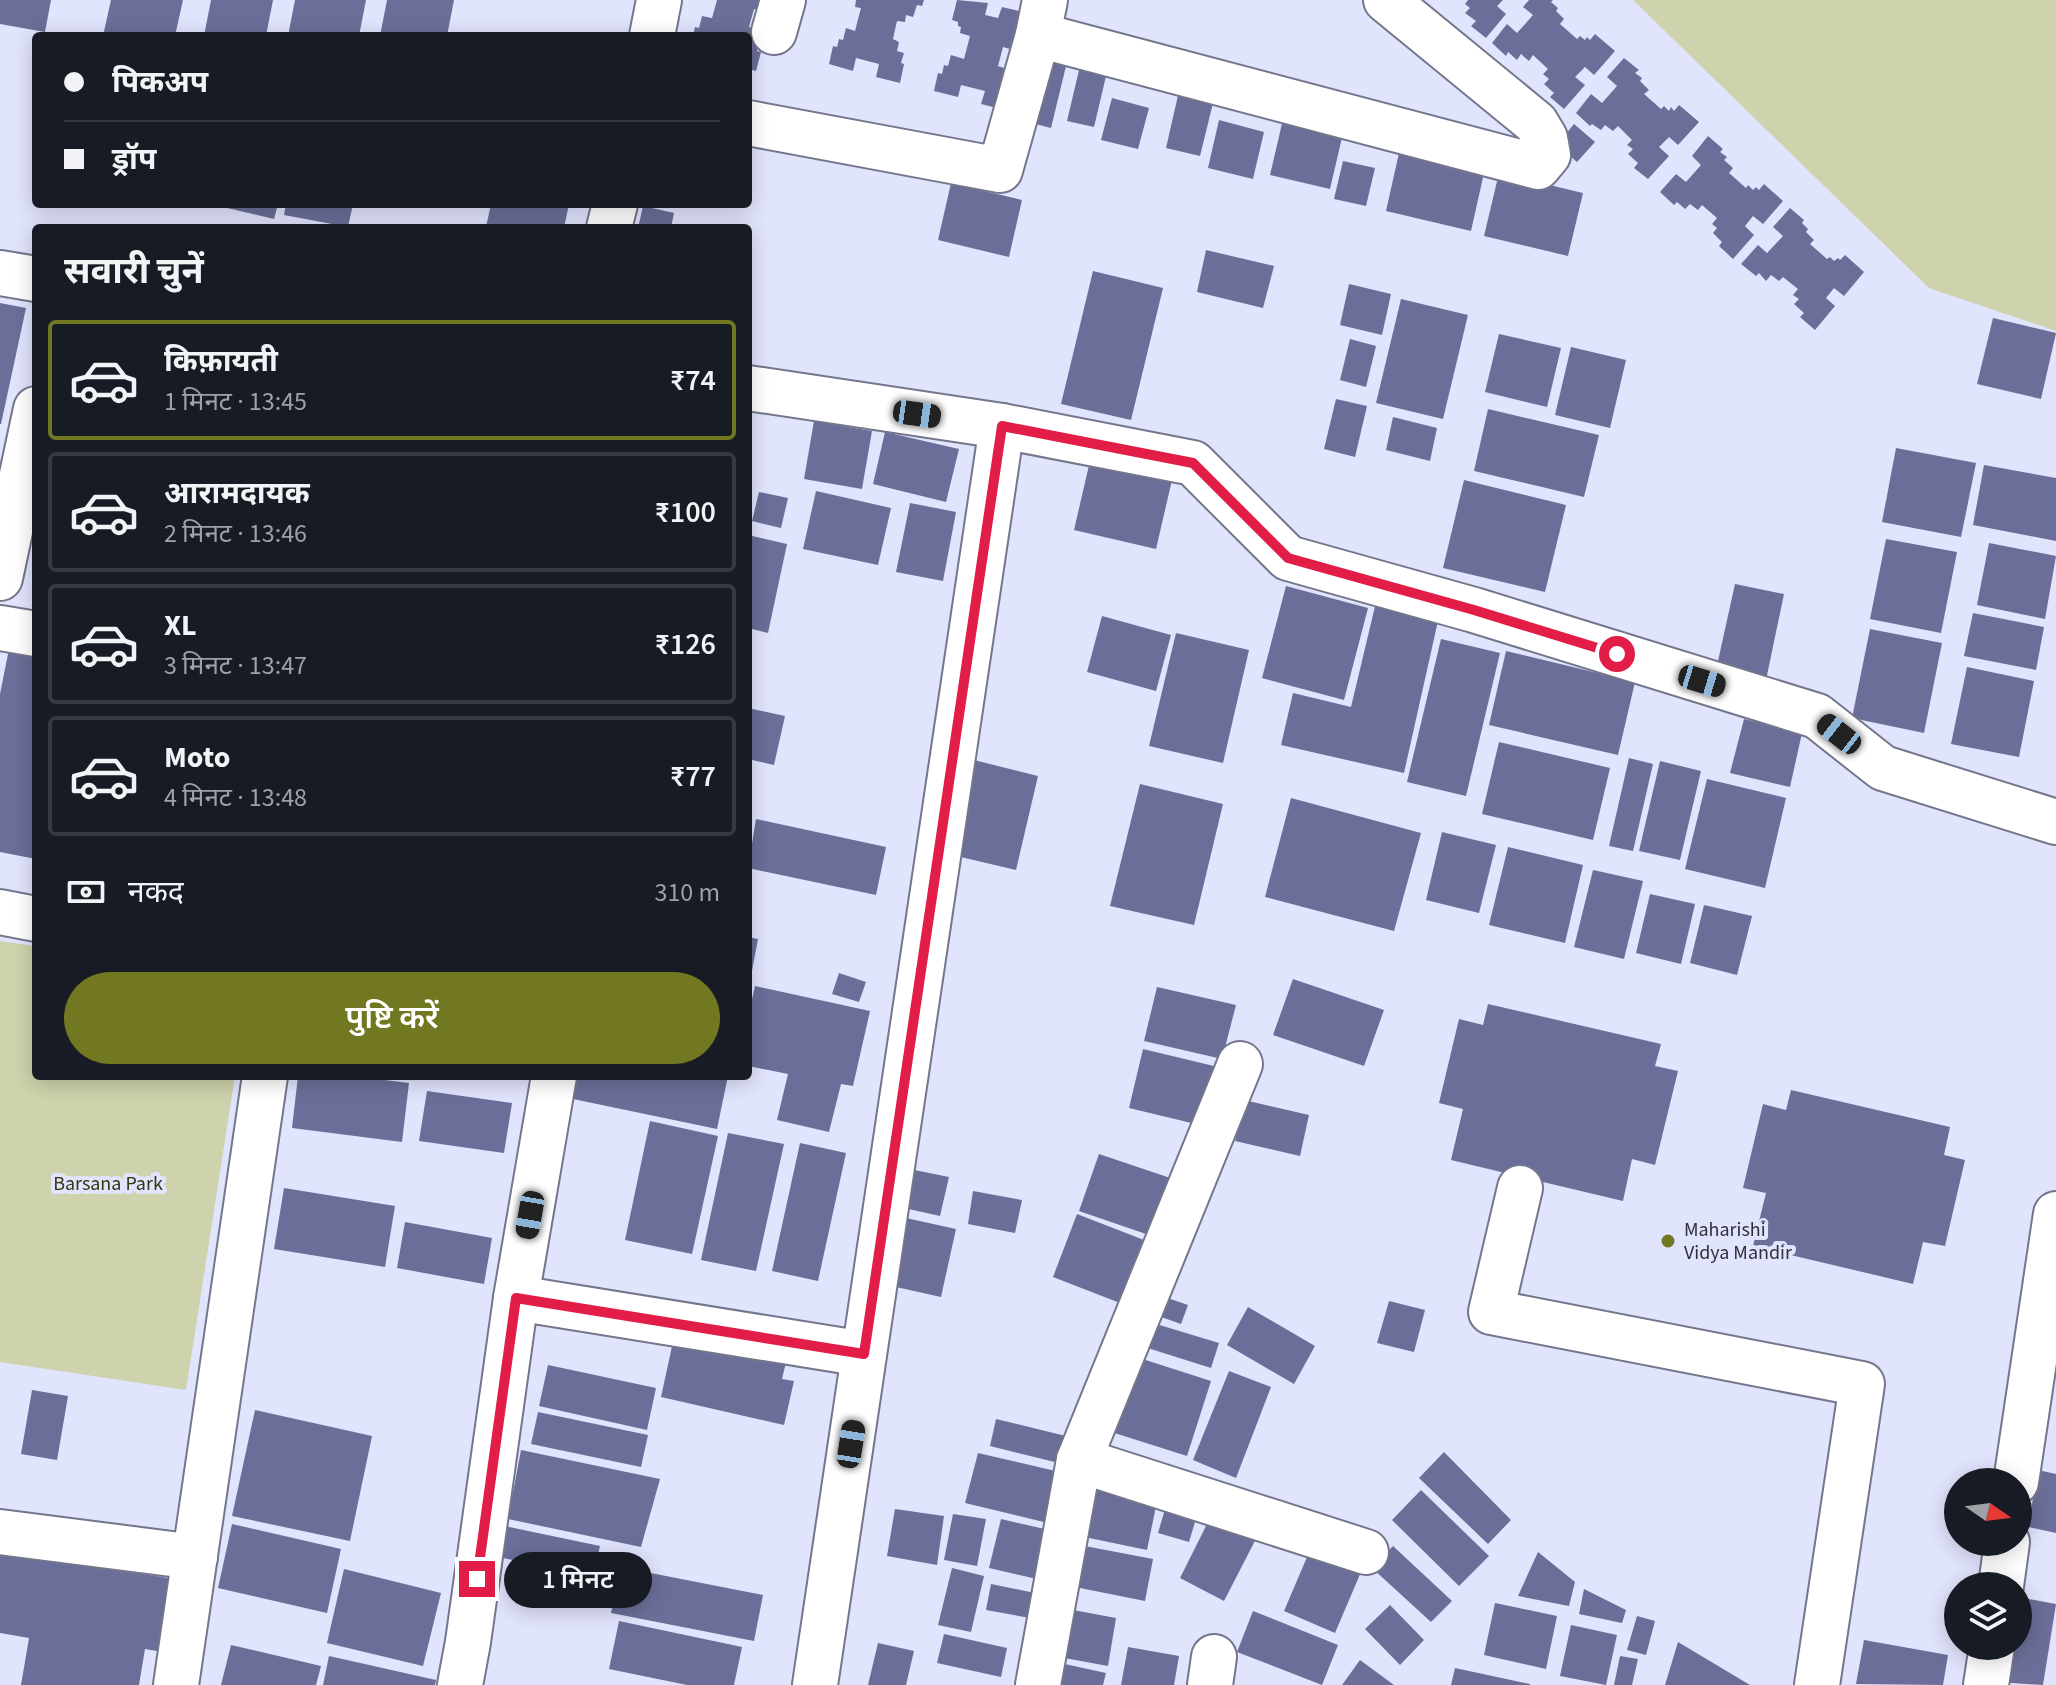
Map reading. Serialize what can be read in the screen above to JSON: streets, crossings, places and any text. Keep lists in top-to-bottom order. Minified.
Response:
{"parks":["Barsana Park"],"places":["Maharishi Vidya Mandir"],"north":"right","page":{"banner":["पिकअप","ड्रॉप"],"heading":"सवारी चुनें","list":[{"name":"किफ़ायती","note":"1 मिनट · 13:45","value":"₹74"},{"name":"आरामदायक","note":"2 मिनट · 13:46","value":"₹100"},{"name":"XL","note":"3 मिनट · 13:47","value":"₹126"},{"name":"Moto","note":"4 मिनट · 13:48","value":"₹77"}],"pay":["नकद","310 m"],"buttons":"पुष्टि करें","bubble":"1 मिनट"}}
